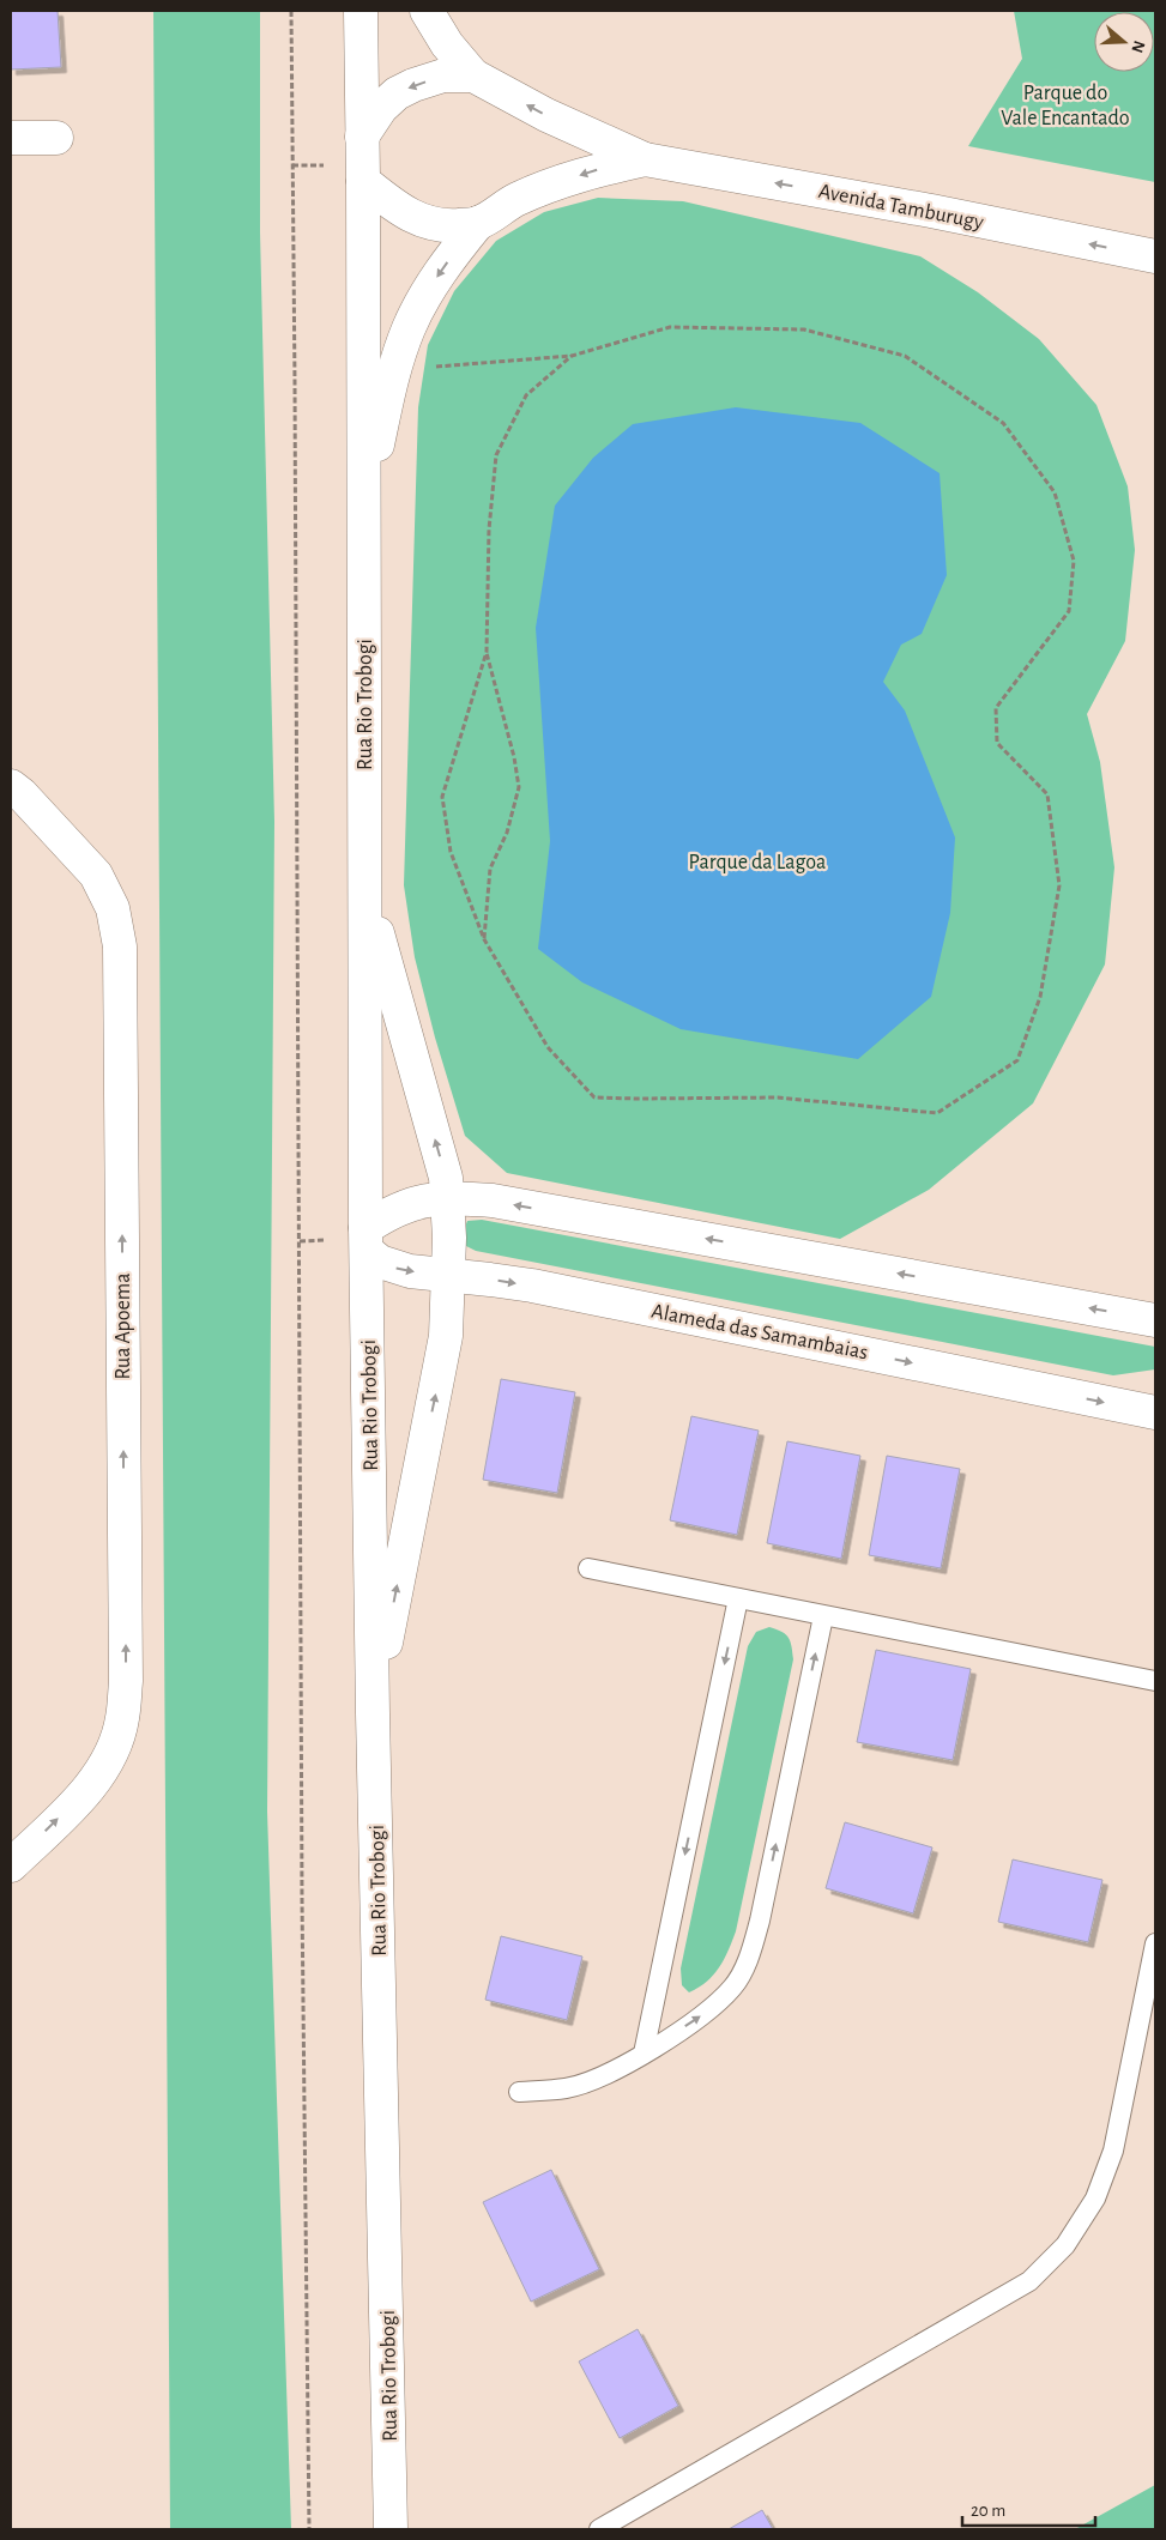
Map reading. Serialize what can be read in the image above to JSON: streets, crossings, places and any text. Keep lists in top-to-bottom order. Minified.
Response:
{"streets":{"main road":["Avenida Tamburugy","Rua Rio Trobogi","Rua Apoema","Alameda das Samambaias"]},"crossings":[["Avenida Tamburugy","Rua Rio Trobogi"],["Rua Rio Trobogi","Alameda das Samambaias"]],"one_way":["Avenida Tamburugy"],"parks":["Parque do Vale Encantado","Parque da Lagoa"],"scale_bar":"20 m","north":"right"}
